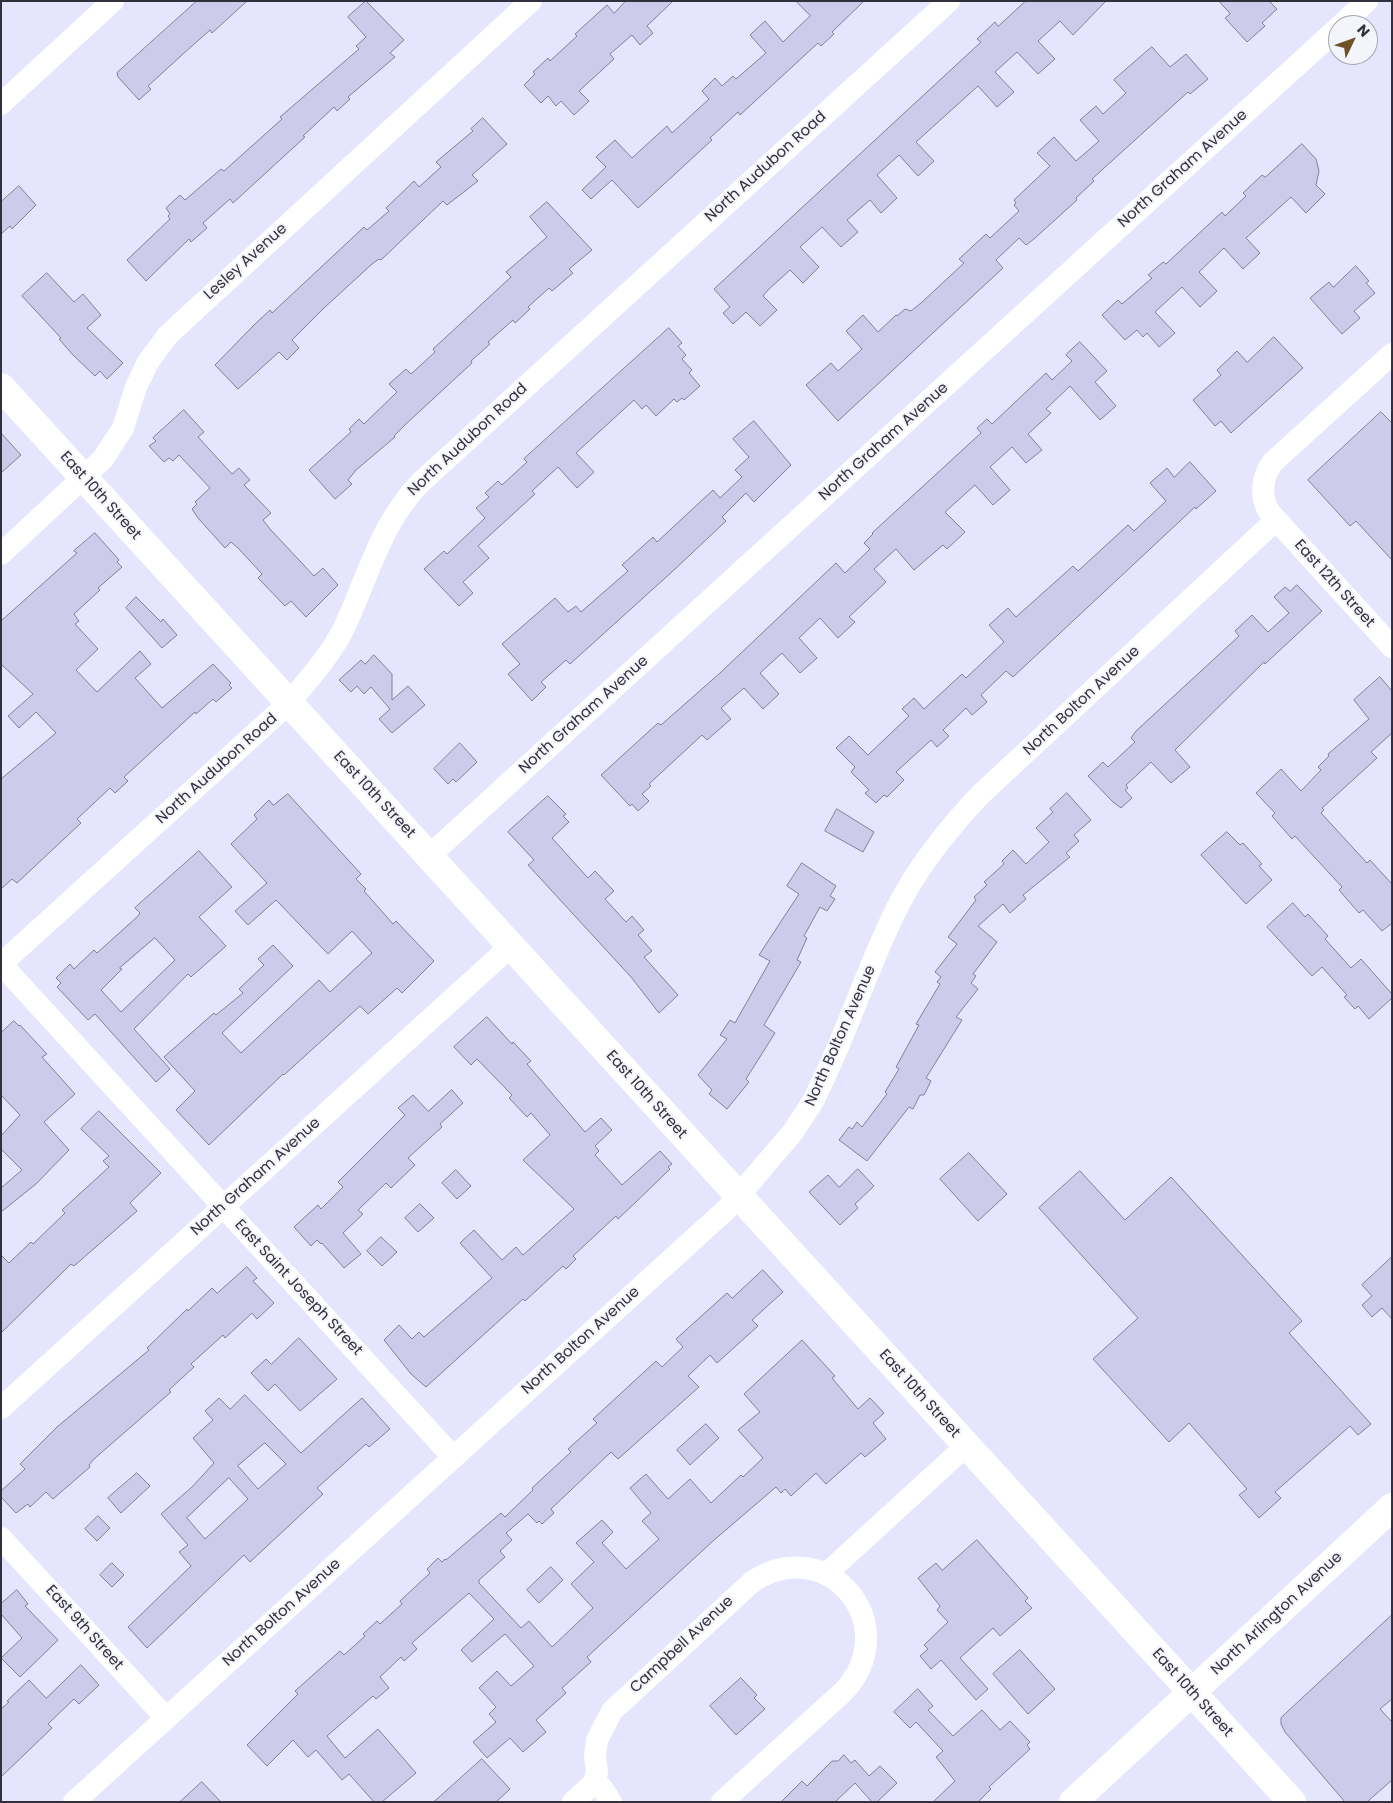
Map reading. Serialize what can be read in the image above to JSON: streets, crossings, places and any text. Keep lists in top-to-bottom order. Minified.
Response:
{"streets":{"main road":["East 10th Street","North Arlington Avenue"],"street":["North Audubon Road","North Graham Avenue","Lesley Avenue","East 12th Street","North Bolton Avenue","East Saint Joseph Street","East 9th Street","Campbell Avenue"]},"crossings":[["North Audubon Road","East 10th Street"],["North Audubon Road","East Saint Joseph Street"],["North Graham Avenue","East 10th Street"],["North Graham Avenue","East Saint Joseph Street"],["Lesley Avenue","East 10th Street"],["East 10th Street","North Bolton Avenue"],["East 10th Street","North Arlington Avenue"],["East 12th Street","North Bolton Avenue"],["North Bolton Avenue","East Saint Joseph Street"],["North Bolton Avenue","East 9th Street"]],"north":"top right"}
